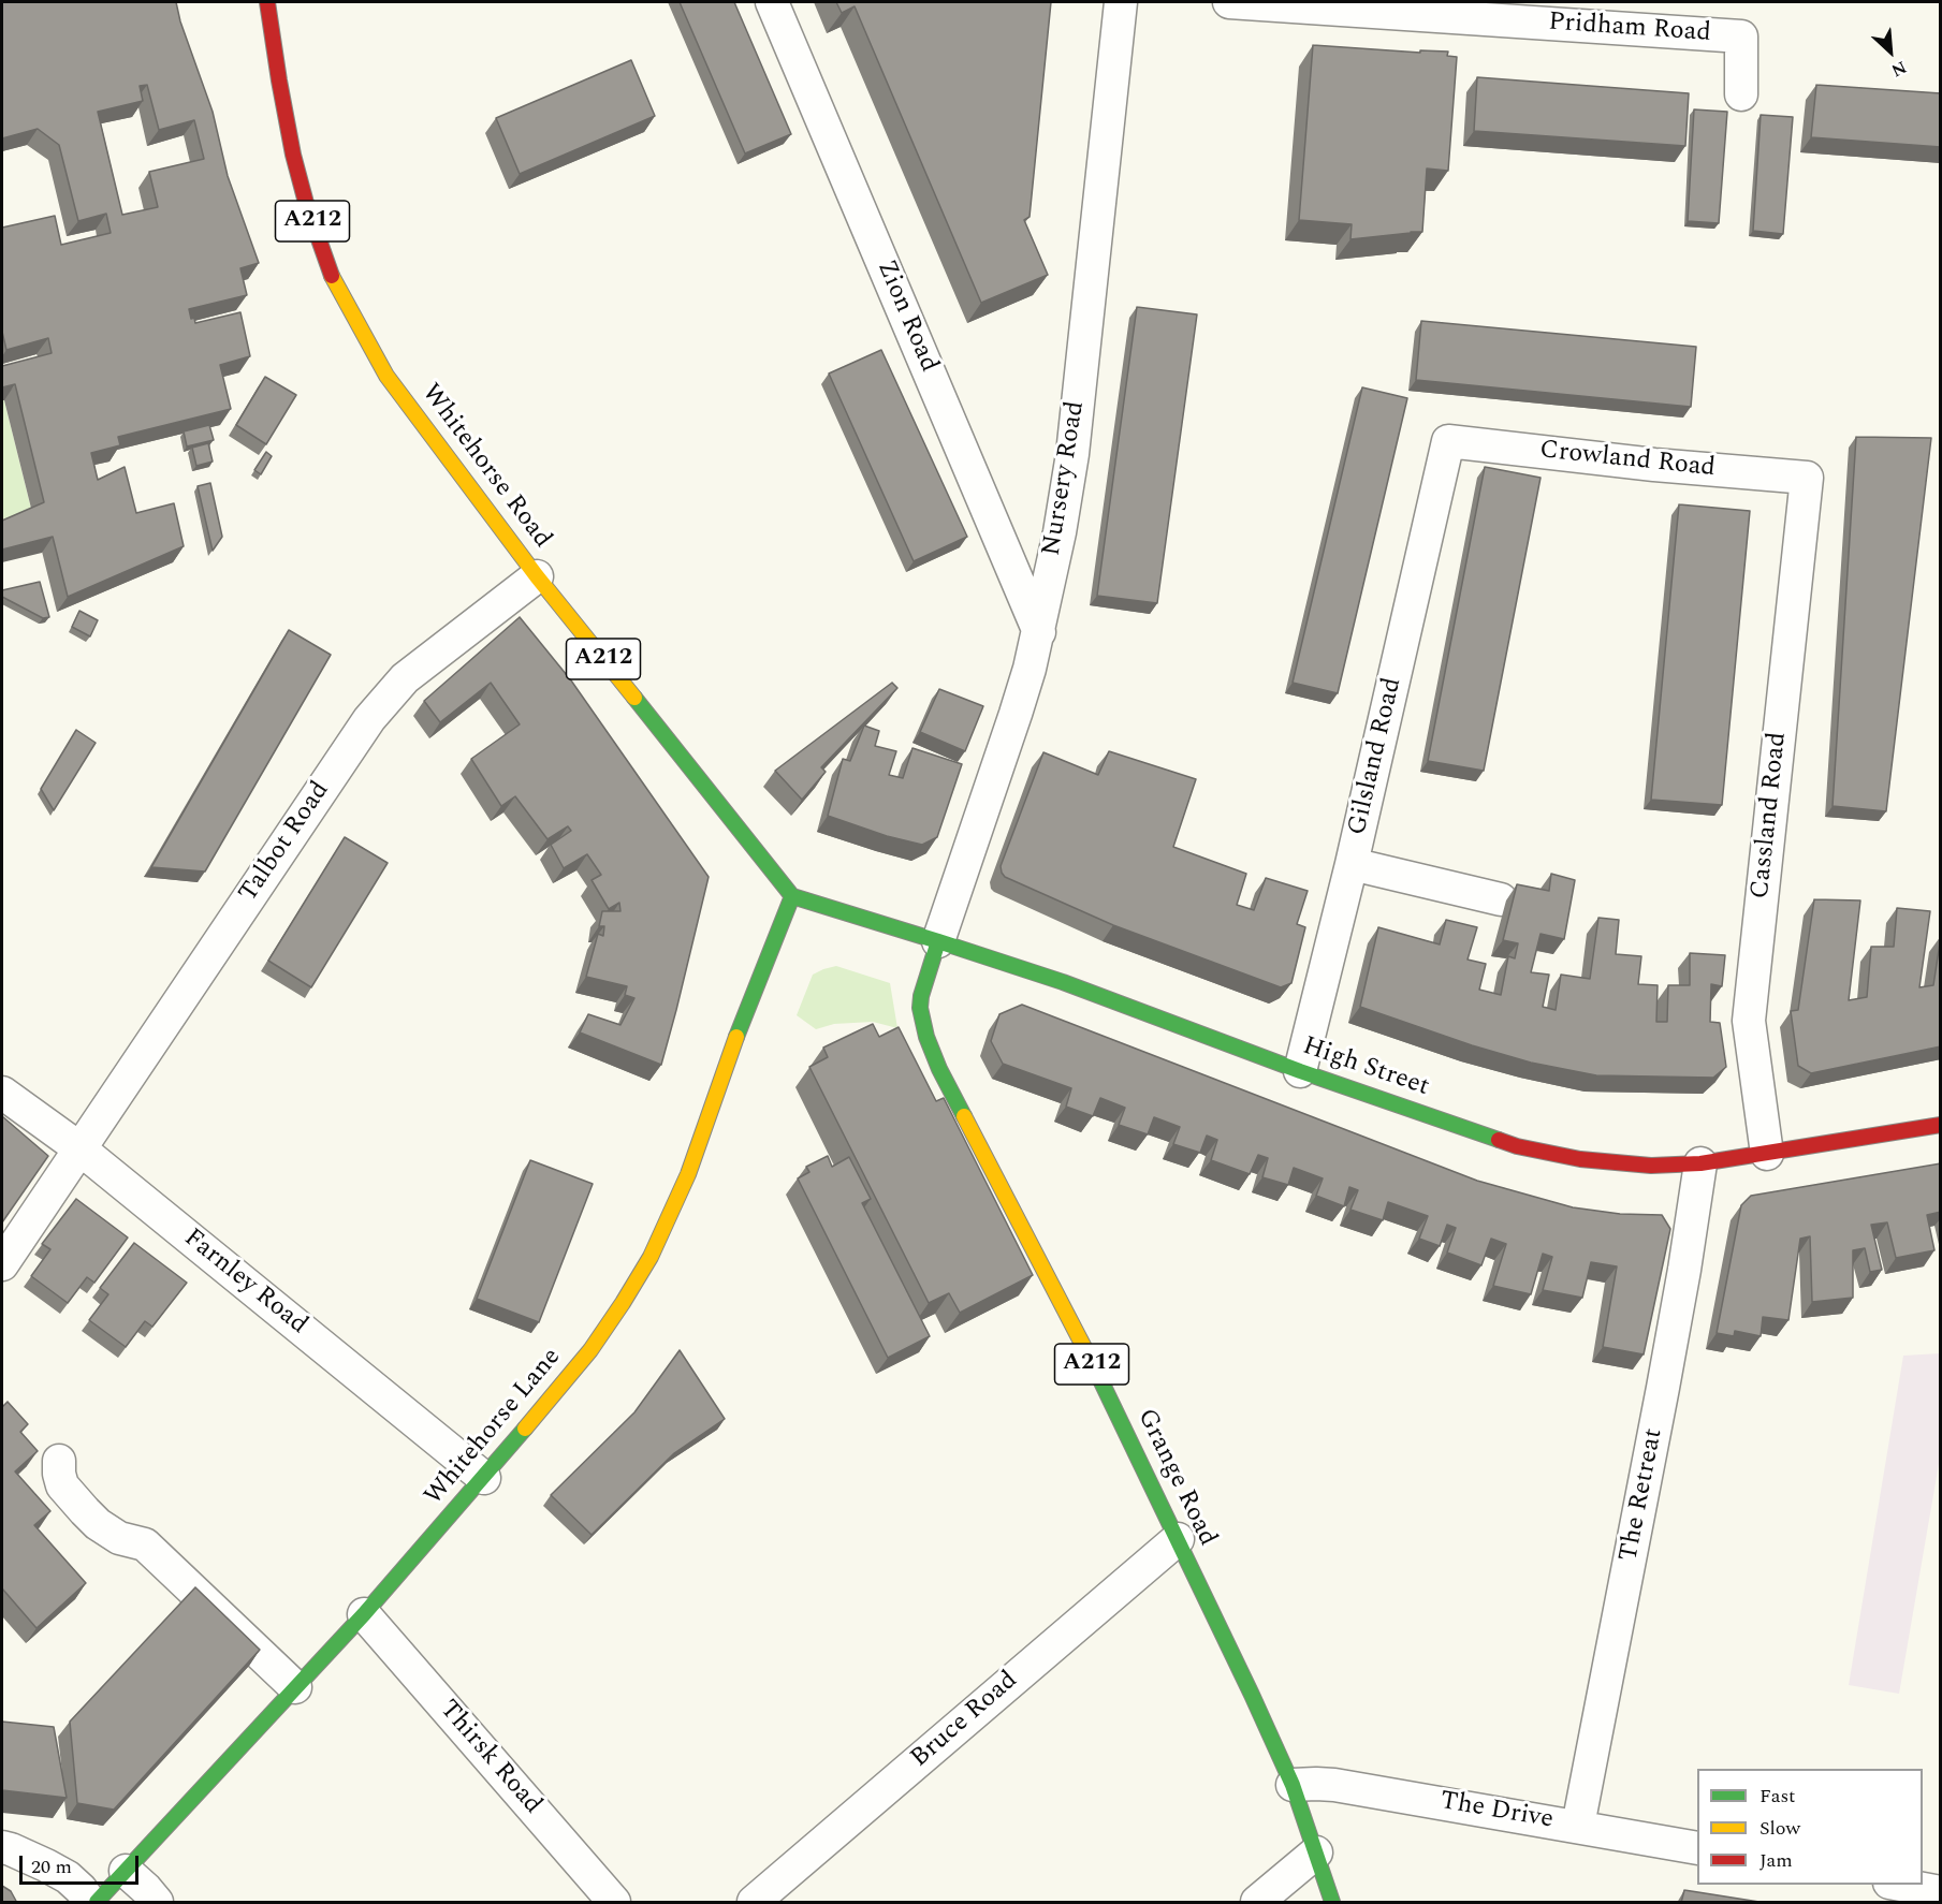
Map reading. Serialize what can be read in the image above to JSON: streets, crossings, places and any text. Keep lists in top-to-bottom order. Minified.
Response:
{"streets":{"main road":["A212","Whitehorse Road","High Street","Whitehorse Lane","Grange Road"],"street":["Pridham Road","Zion Road","Crowland Road","Nursery Road","Gilsland Road","Cassland Road","Talbot Road","Farnley Road","The Retreat","Bruce Road","Thirsk Road","The Drive"]},"crossings":[["Zion Road","Nursery Road"],["Crowland Road","Gilsland Road"],["Crowland Road","Cassland Road"],["Whitehorse Road","Talbot Road"],["Whitehorse Road","High Street"],["Whitehorse Road","Whitehorse Lane"],["Nursery Road","High Street"],["Nursery Road","Grange Road"],["Gilsland Road","High Street"],["Cassland Road","High Street"],["Talbot Road","Farnley Road"],["High Street","Whitehorse Lane"],["High Street","Grange Road"],["High Street","The Retreat"],["Farnley Road","Whitehorse Lane"],["Whitehorse Lane","Thirsk Road"],["Grange Road","Bruce Road"],["Grange Road","The Drive"],["The Retreat","The Drive"]],"legend":["Fast","Slow","Jam"],"scale_bar":"20 m","north":"bottom right"}
